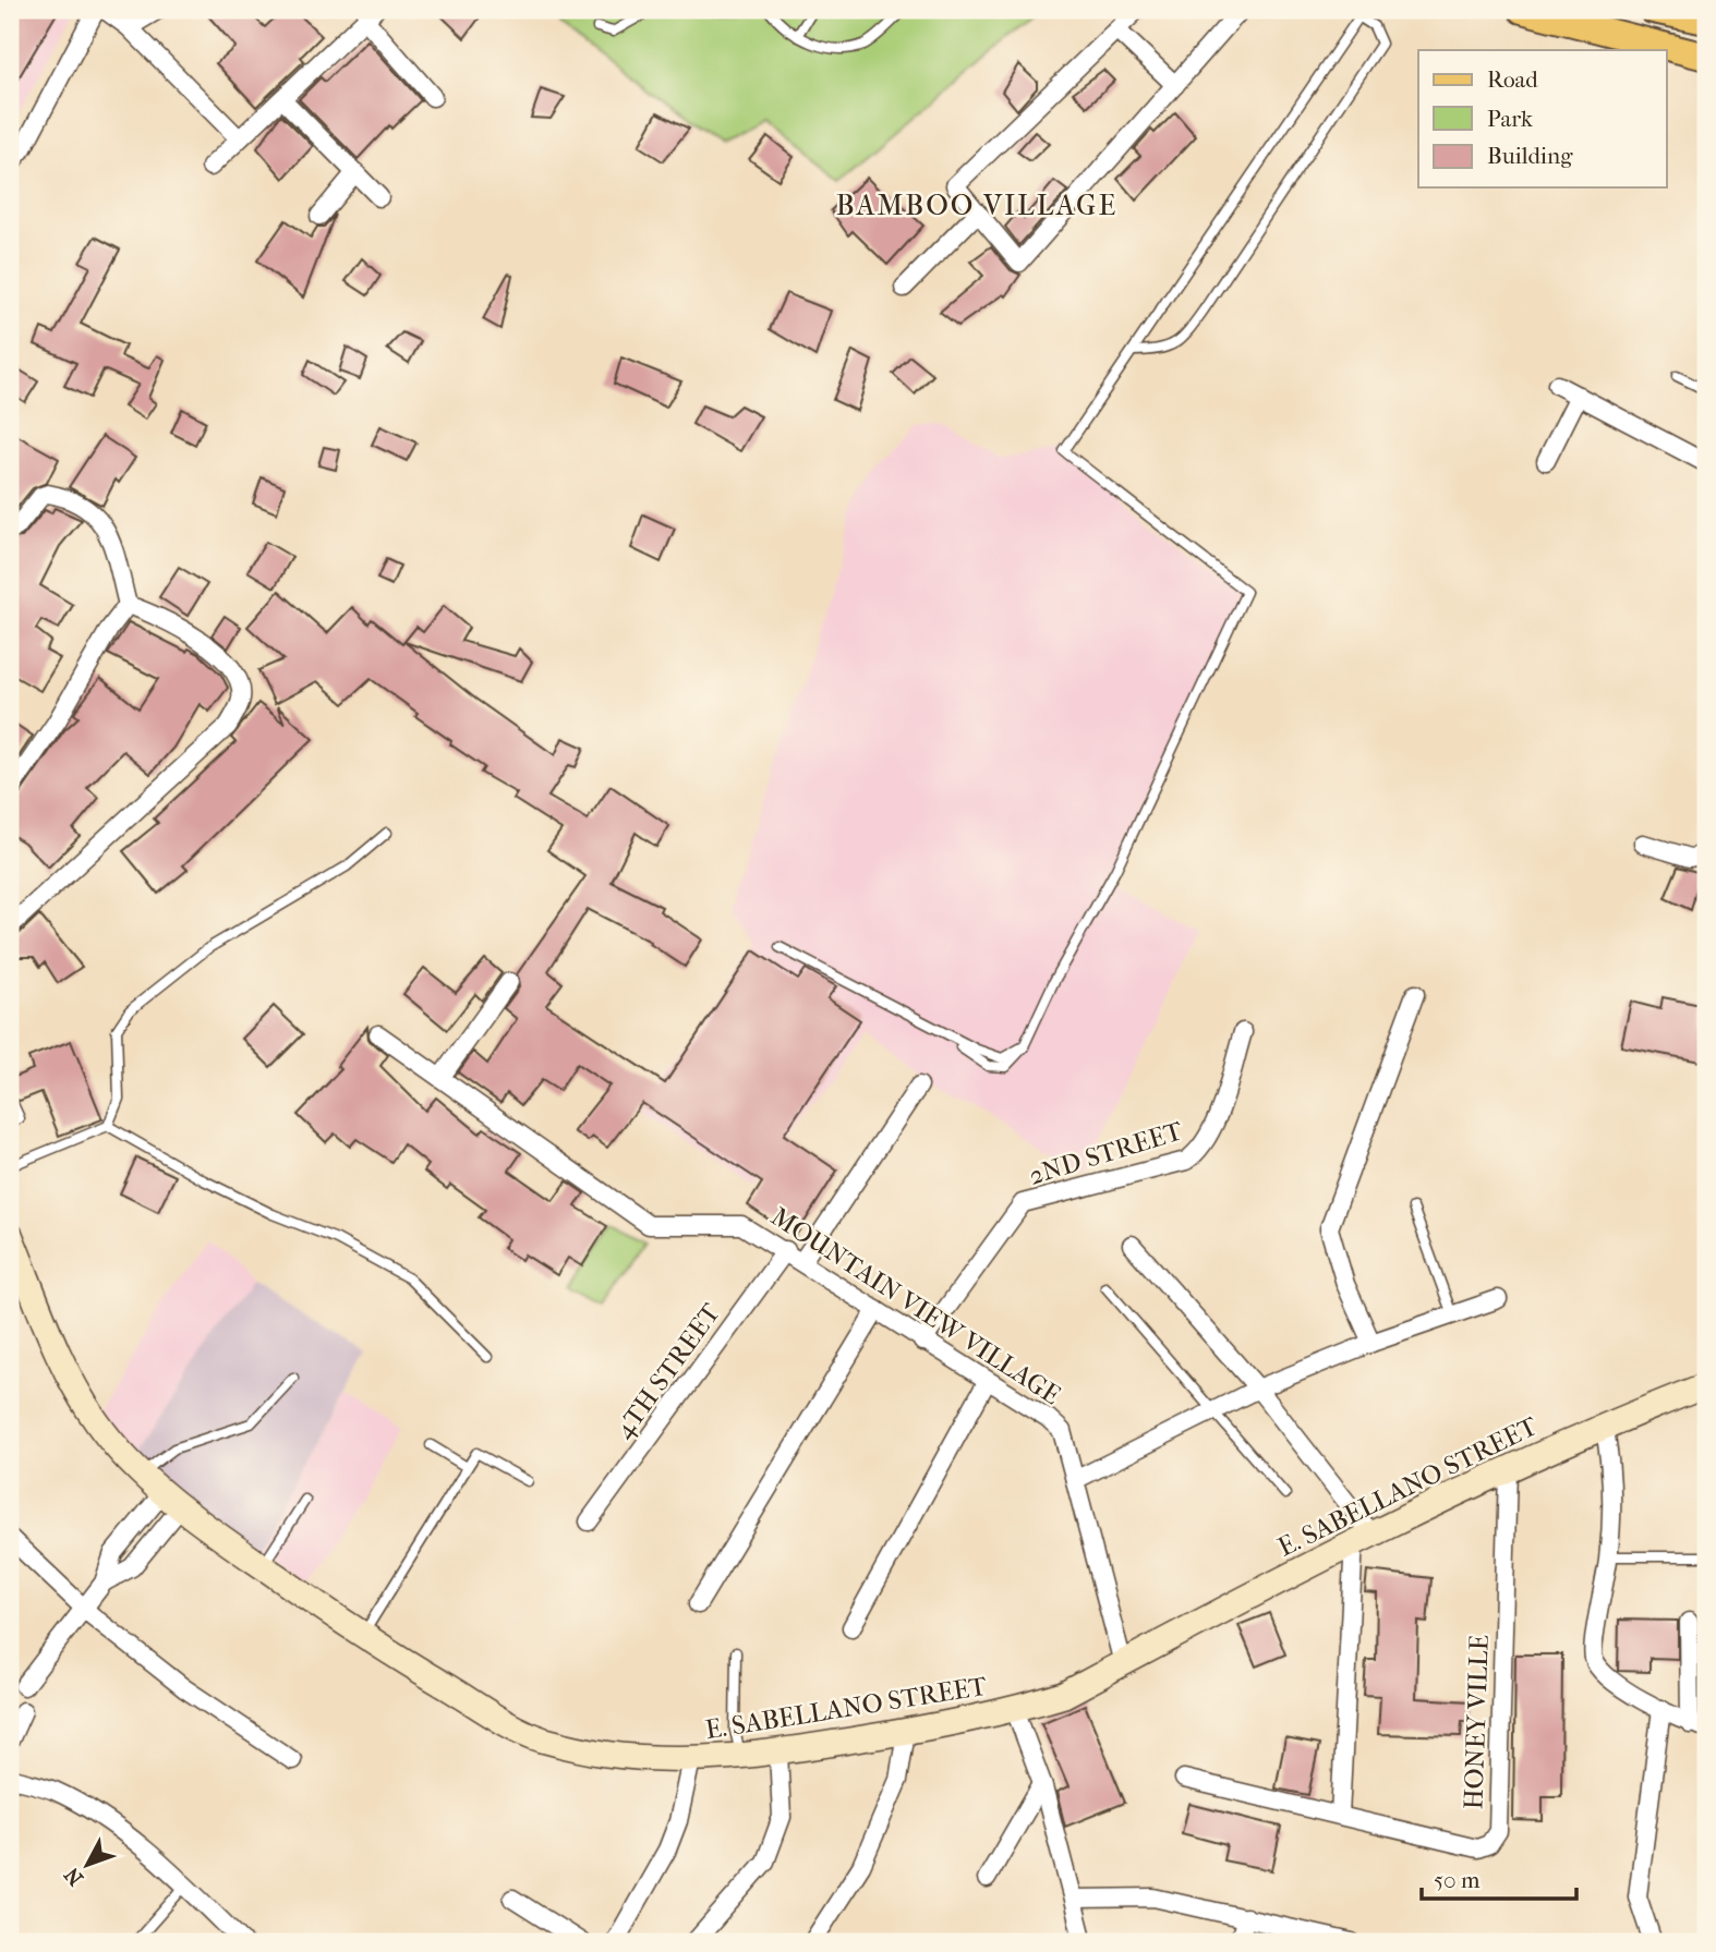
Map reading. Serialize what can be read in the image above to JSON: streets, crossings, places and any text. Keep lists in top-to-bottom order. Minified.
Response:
{"streets":{"street":["2ND STREET","MOUNTAIN VIEW VILLAGE","4TH STREET","E. SABELLANO STREET","HONEY VILLE"]},"crossings":[["2ND STREET","MOUNTAIN VIEW VILLAGE"],["MOUNTAIN VIEW VILLAGE","4TH STREET"],["MOUNTAIN VIEW VILLAGE","E. SABELLANO STREET"],["E. SABELLANO STREET","HONEY VILLE"]],"districts":["BAMBOO VILLAGE"],"legend":["Road","Park","Building"],"scale_bar":"50 m","north":"bottom left"}
